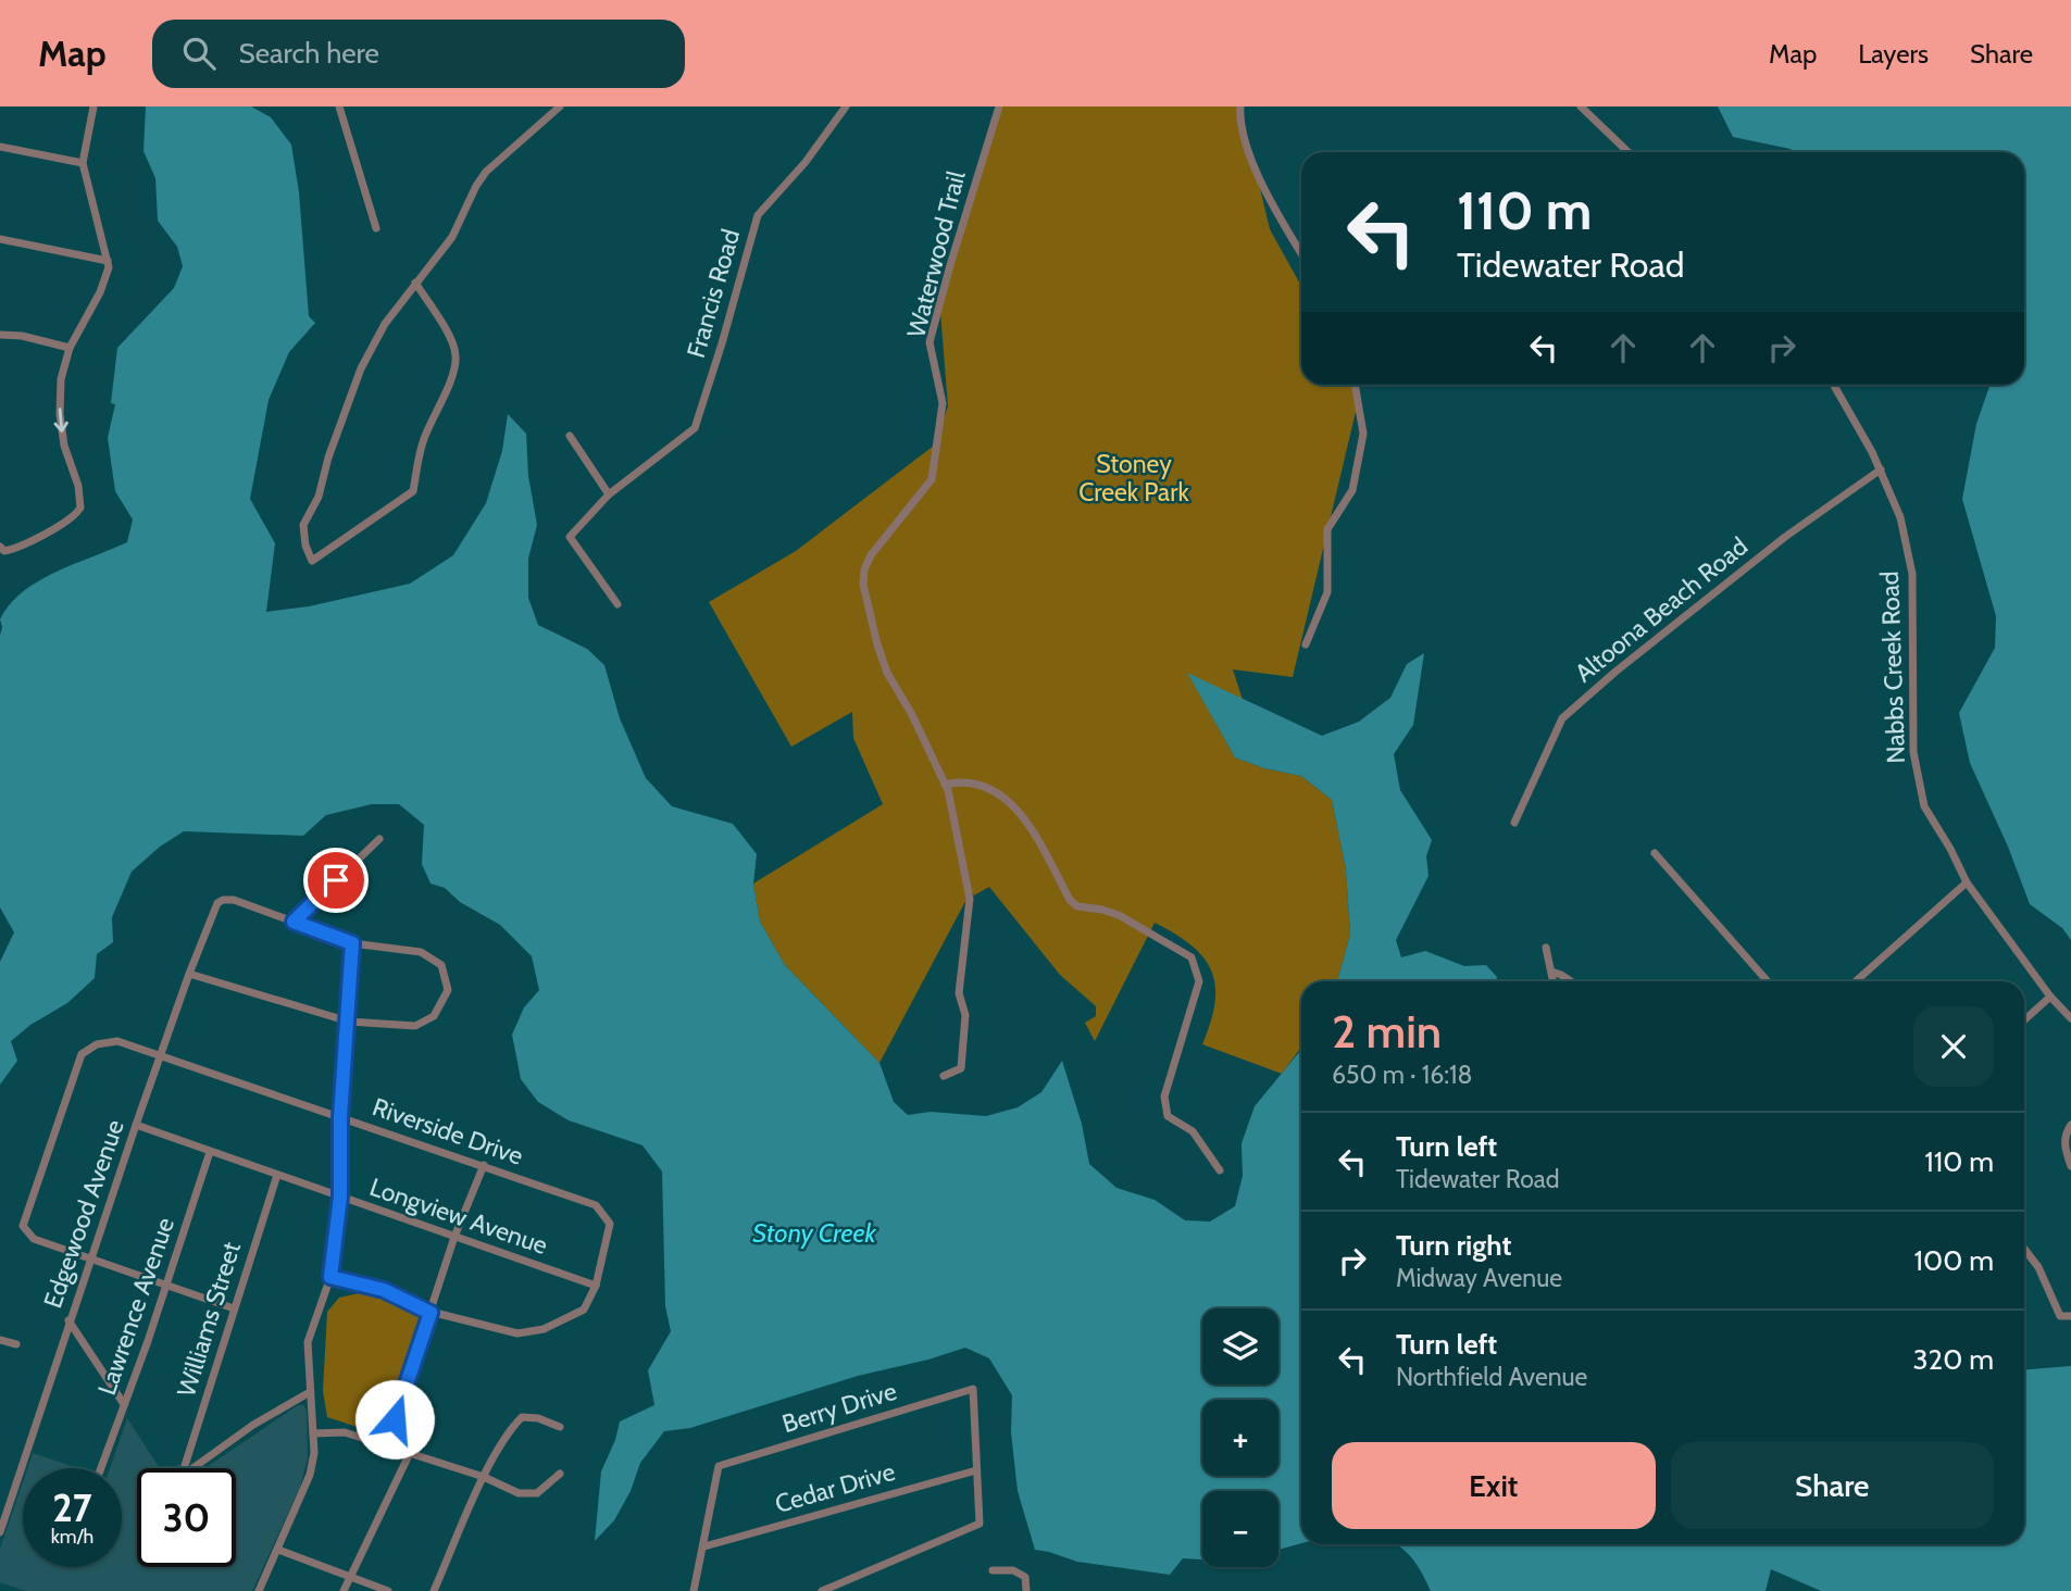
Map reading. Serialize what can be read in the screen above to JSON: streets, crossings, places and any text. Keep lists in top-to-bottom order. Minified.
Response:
{"streets":{"street":["Waterwood Trail","Francis Road","Altoona Beach Road","Nabbs Creek Road","Riverside Drive","Edgewood Avenue","Longview Avenue","Lawrence Avenue","Williams Street","Berry Drive","Cedar Drive"]},"crossings":[["Altoona Beach Road","Nabbs Creek Road"],["Riverside Drive","Edgewood Avenue"],["Riverside Drive","Longview Avenue"],["Edgewood Avenue","Longview Avenue"],["Longview Avenue","Lawrence Avenue"],["Longview Avenue","Williams Street"],["Berry Drive","Cedar Drive"]],"water":["Stony Creek"],"parks":["Stoney Creek Park"],"page":{"header":"Map","search":"Search here","nav":["Map","Layers","Share"],"turn":["110 m","Tidewater Road"],"heading":["2 min","650 m · 16:18"],"list":[{"name":"Turn left","note":"Tidewater Road","value":"110 m"},{"name":"Turn right","note":"Midway Avenue","value":"100 m"},{"name":"Turn left","note":"Northfield Avenue","value":"320 m"}],"map_buttons":["+","−"],"buttons":["Exit","Share"],"speed":"27 km/h","limit":"30"}}
